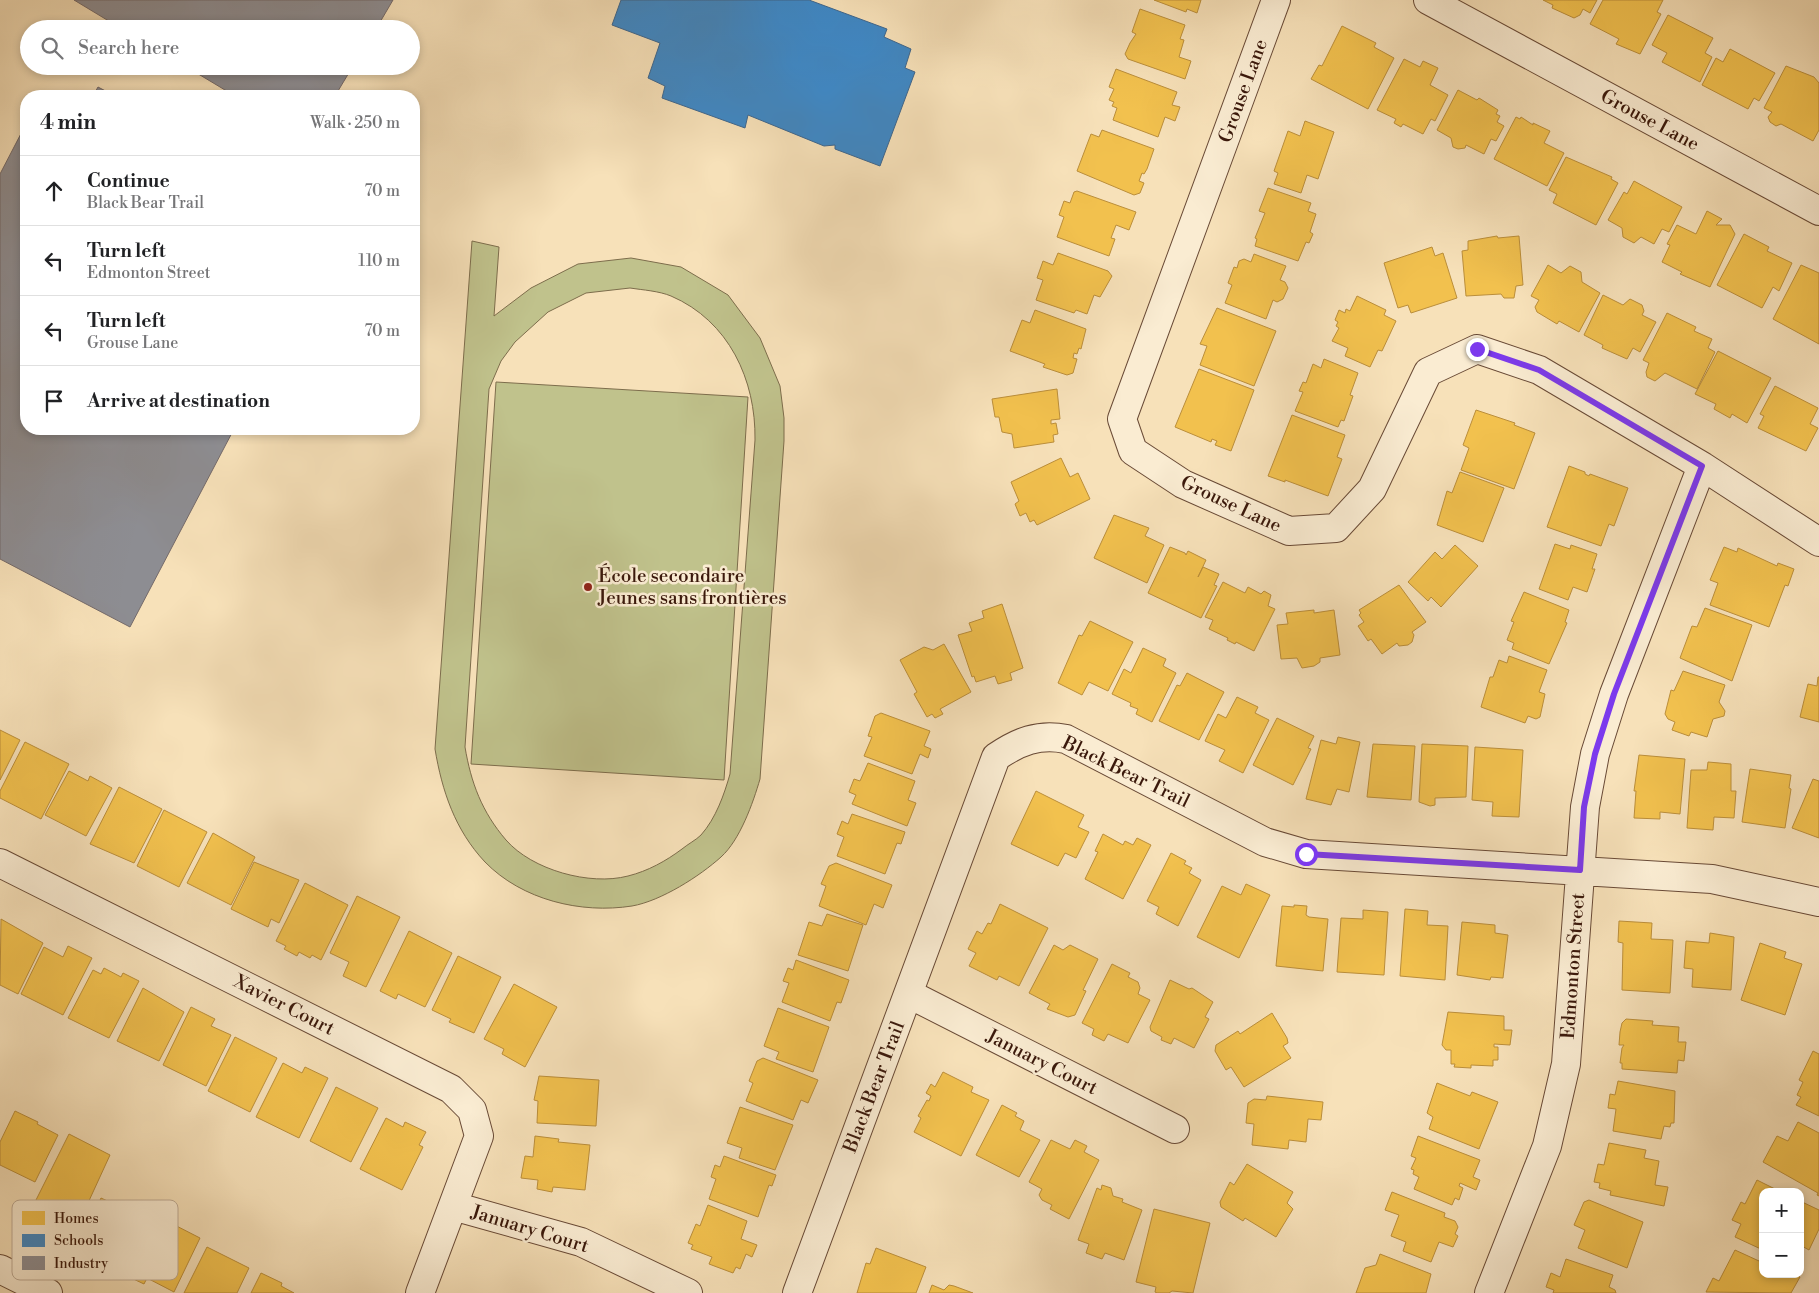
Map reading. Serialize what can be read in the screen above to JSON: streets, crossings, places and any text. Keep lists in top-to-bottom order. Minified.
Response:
{"streets":{"street":["Grouse Lane","Black Bear Trail","Edmonton Street","Xavier Court","January Court"]},"crossings":[["Grouse Lane","Edmonton Street"],["Black Bear Trail","Edmonton Street"],["Black Bear Trail","January Court"],["Xavier Court","January Court"]],"places":["École secondaire Jeunes sans frontières"],"legend":["Homes","Schools","Industry"],"page":{"search":"Search here","heading":["4 min","Walk · 250 m"],"list":[["Continue","Black Bear Trail","70 m"],["Turn left","Edmonton Street","110 m"],["Turn left","Grouse Lane","70 m"],"Arrive at destination"],"map_buttons":["+","−"]}}
